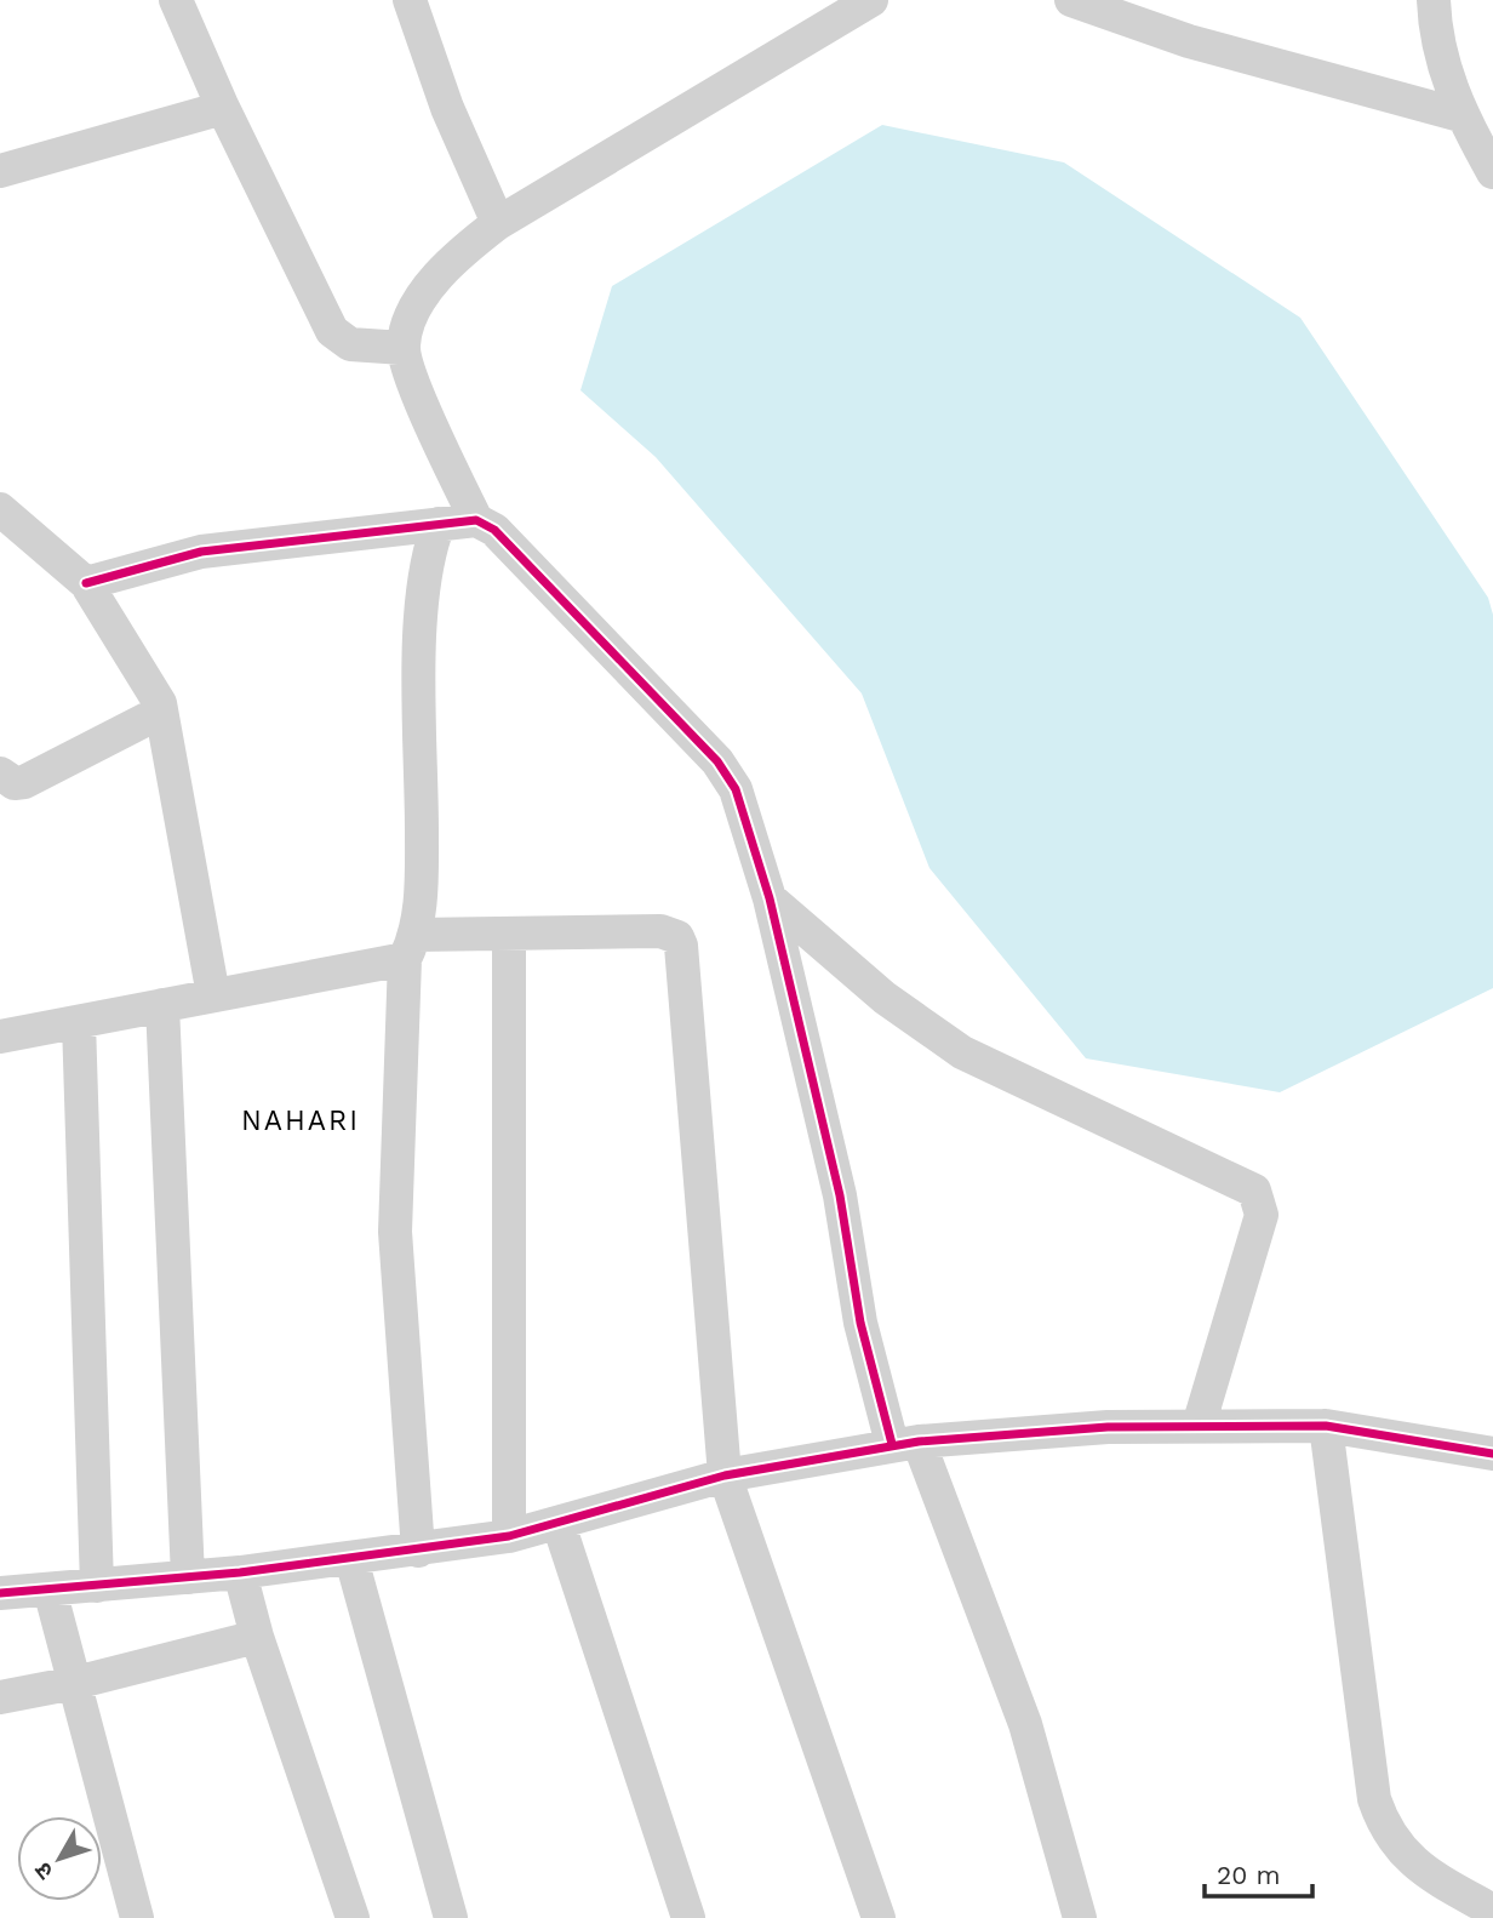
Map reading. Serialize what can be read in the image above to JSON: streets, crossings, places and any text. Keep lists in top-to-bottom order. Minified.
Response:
{"districts":["NAHARI"],"scale_bar":"20 m","north":"bottom left"}
